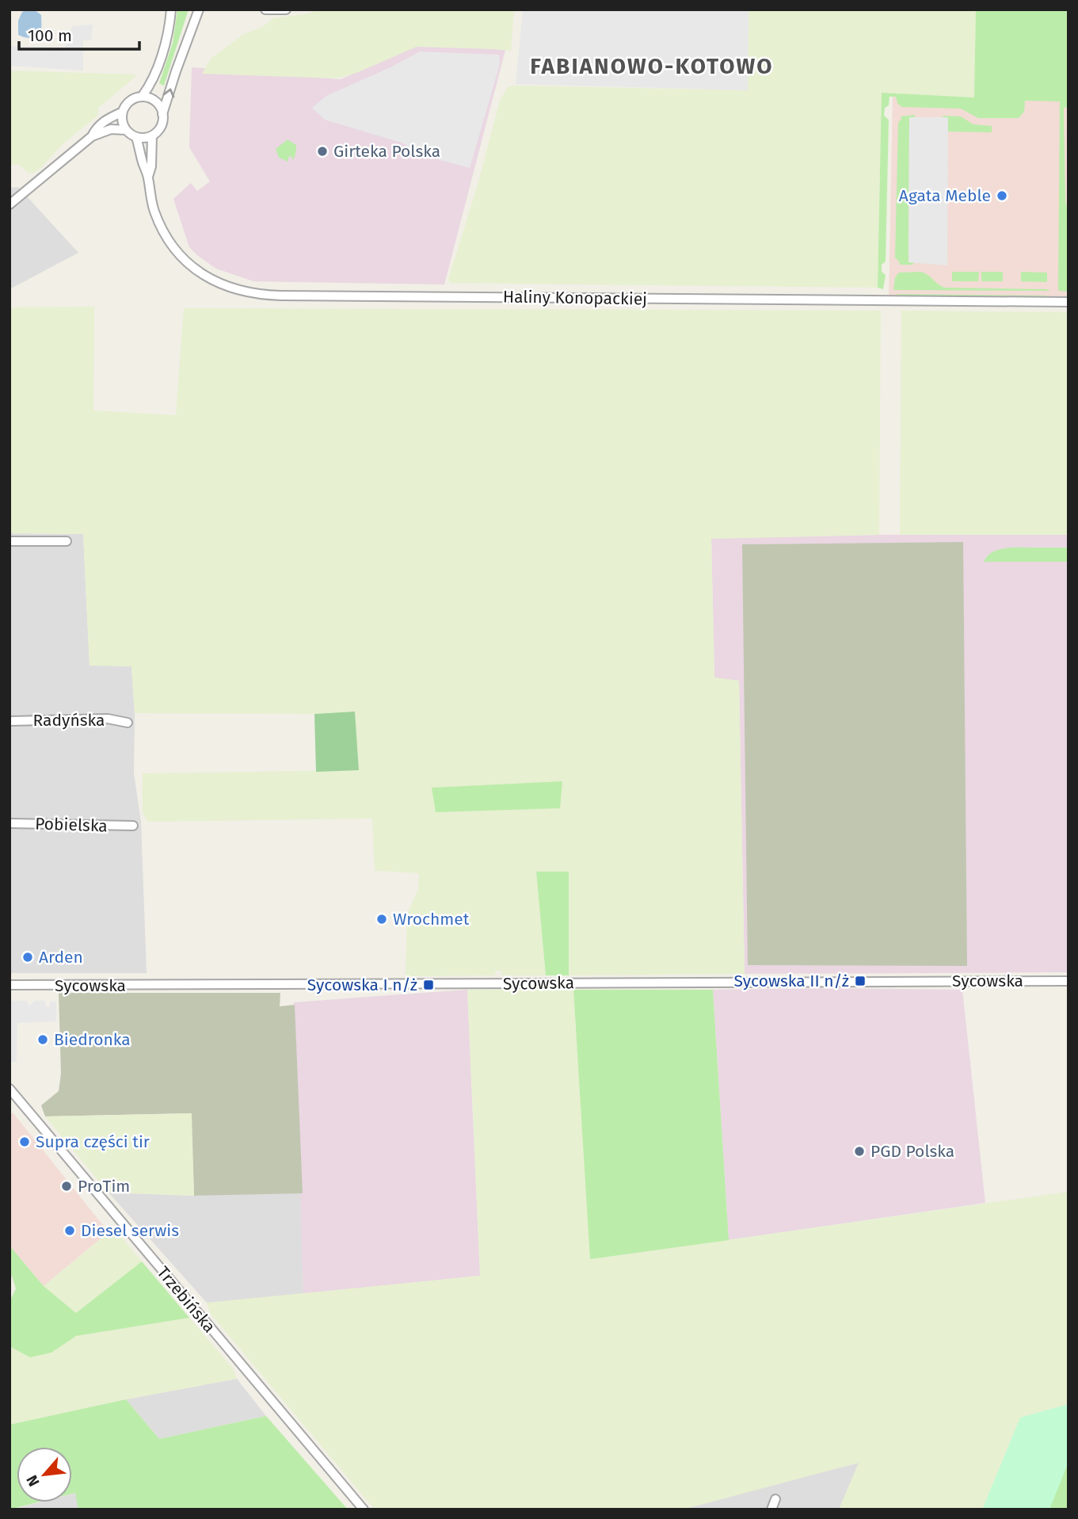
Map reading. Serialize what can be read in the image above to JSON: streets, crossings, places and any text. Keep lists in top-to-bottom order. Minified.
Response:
{"streets":{"street":["Haliny Konopackiej","Radyńska","Pobielska","Sycowska","Trzebińska"]},"districts":["FABIANOWO-KOTOWO"],"places":{"other":["Girteka Polska","Agata Meble","Wrochmet","Arden","Biedronka","Supra części tir","PGD Polska","ProTim","Diesel serwis"],"transit":["Sycowska II n/ż","Sycowska I n/ż"]},"scale_bar":"100 m","north":"bottom left"}
